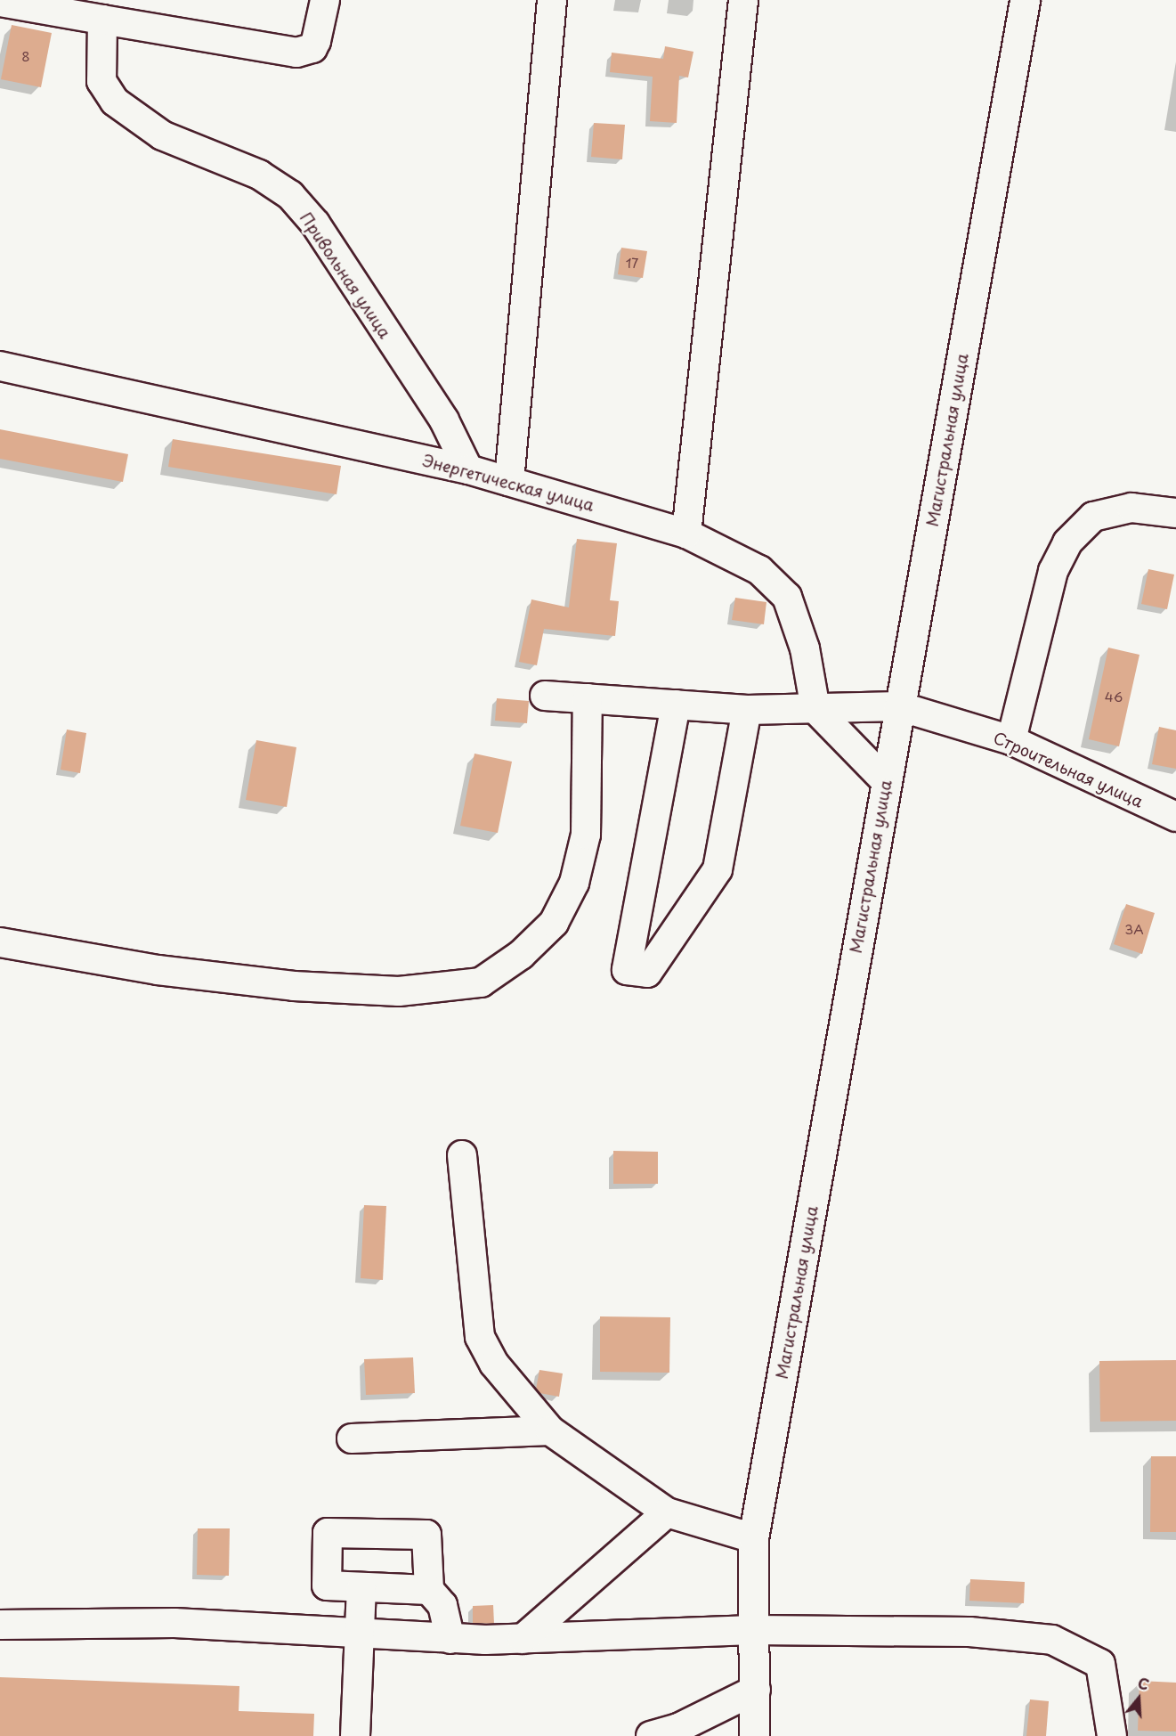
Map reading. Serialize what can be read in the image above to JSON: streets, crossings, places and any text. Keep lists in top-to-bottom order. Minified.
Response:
{"streets":{"highway":["Магистральная улица"],"street":["Привольная улица","Энергетическая улица","Строительная улица"]},"crossings":[["Привольная улица","Энергетическая улица"],["Магистральная улица","Строительная улица"],["Энергетическая улица","Строительная улица"]],"house_numbers":["8","17","46","3А"],"north":"top"}
